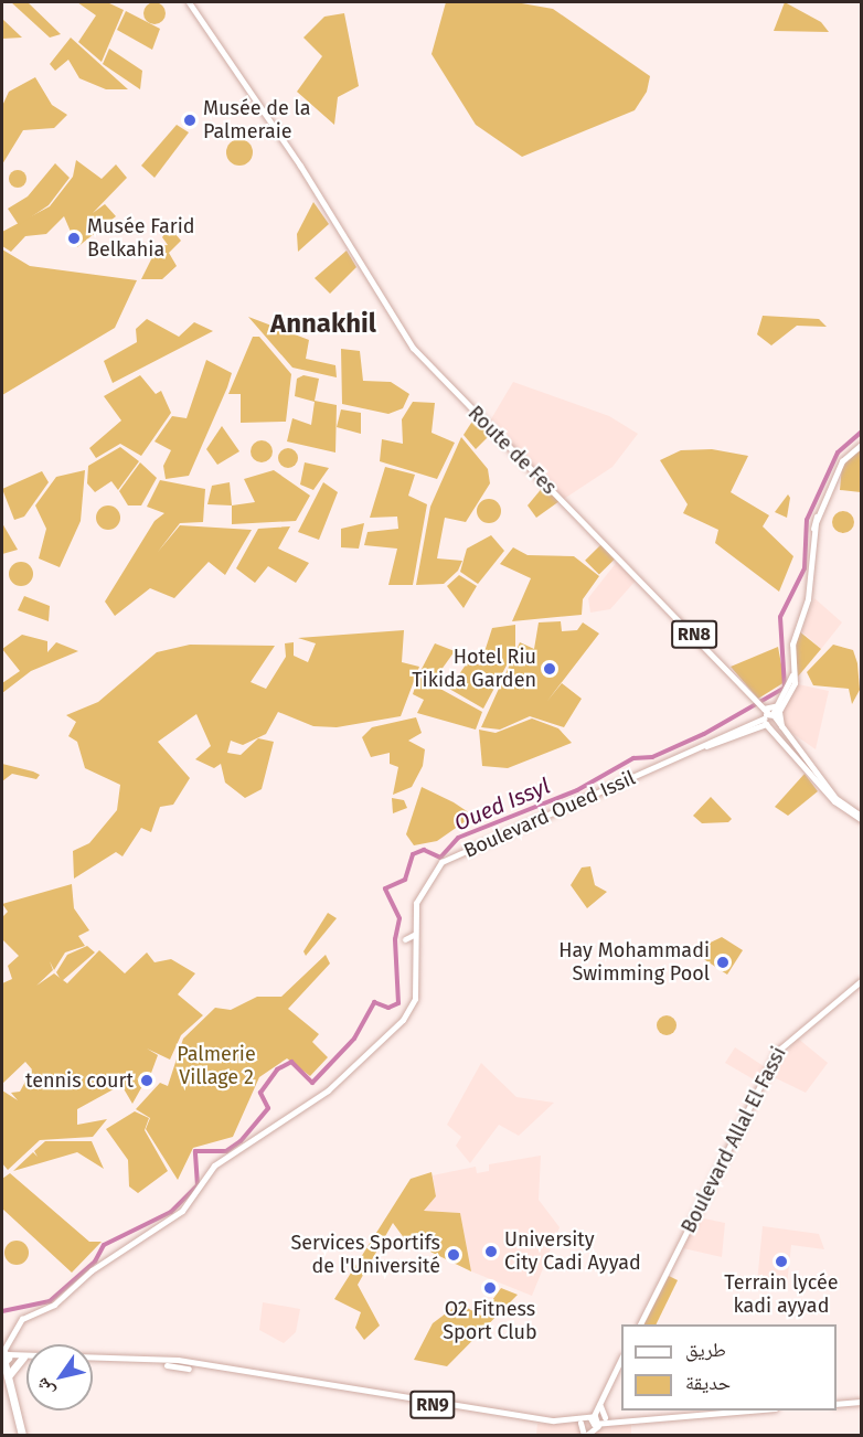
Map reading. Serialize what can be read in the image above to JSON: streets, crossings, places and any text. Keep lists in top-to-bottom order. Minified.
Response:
{"streets":{"main road":["Route de Fes","RN8","Boulevard Oued Issil","Boulevard Allal El Fassi","RN9"]},"crossings":[["Route de Fes","RN8"],["Route de Fes","Boulevard Oued Issil"],["RN8","Boulevard Oued Issil"],["Boulevard Oued Issil","RN9"]],"districts":["Annakhil"],"water":["Oued Issyl"],"parks":["Palmerie Village 2"],"places":["Musée de la Palmeraie","Musée Farid Belkahia","Hotel Riu Tikida Garden","Hay Mohammadi Swimming Pool","tennis court","University City Cadi Ayyad","Services Sportifs de l'Université","Terrain lycée kadi ayyad","O2 Fitness Sport Club"],"legend":["طريق","حديقة"],"north":"bottom left"}
